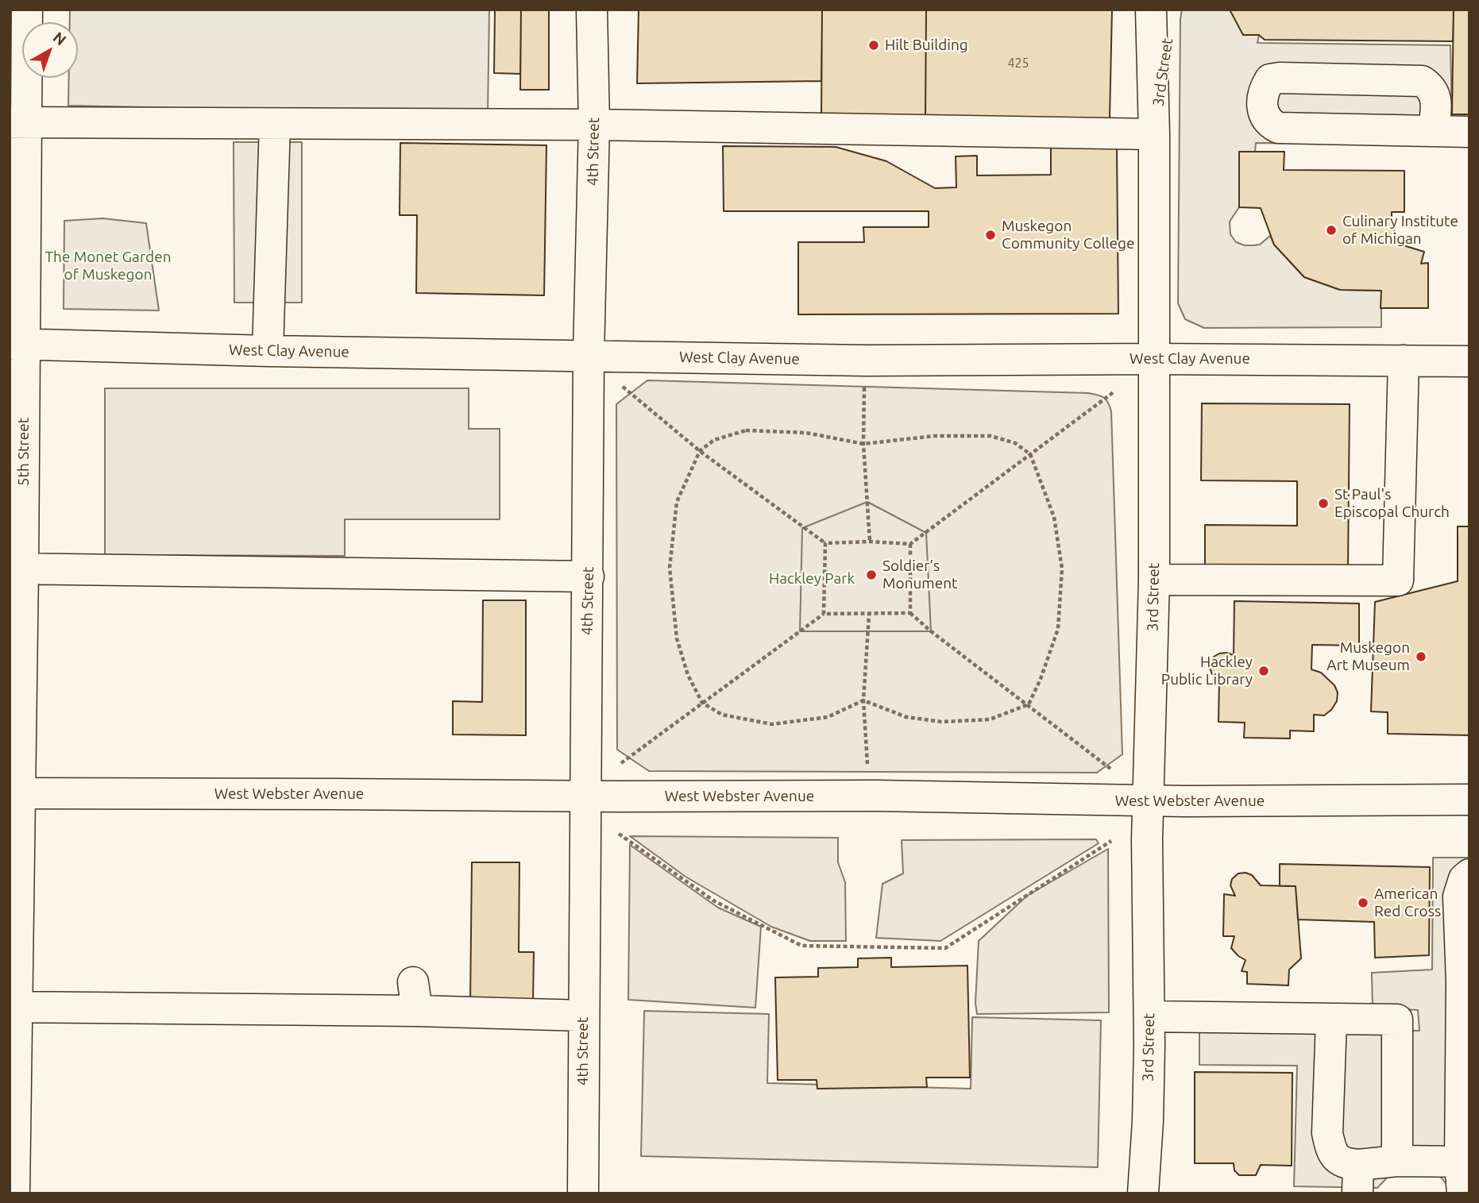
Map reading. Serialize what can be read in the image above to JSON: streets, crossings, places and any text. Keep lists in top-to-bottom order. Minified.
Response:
{"streets":{"street":["3rd Street","4th Street","West Clay Avenue","5th Street","West Webster Avenue"]},"crossings":[["3rd Street","West Clay Avenue"],["3rd Street","West Webster Avenue"],["4th Street","West Clay Avenue"],["4th Street","West Webster Avenue"],["West Clay Avenue","5th Street"],["5th Street","West Webster Avenue"]],"parks":["The Monet Garden of Muskegon","Hackley Park"],"places":["Hilt Building","Culinary Institute of Michigan","Muskegon Community College","St Paul's Episcopal Church","Soldier’s Monument","Muskegon Art Museum","Hackley Public Library","American Red Cross"],"house_numbers":["425"],"north":"top right"}
